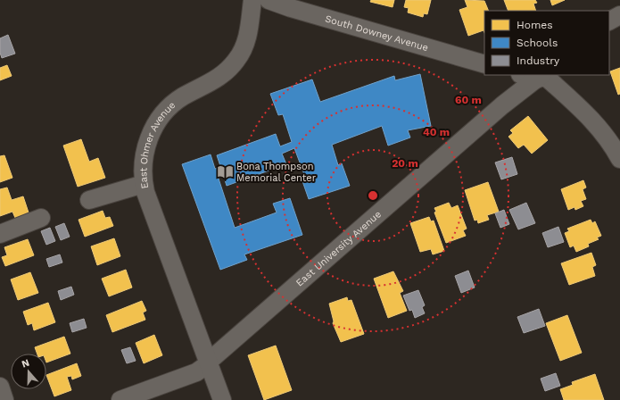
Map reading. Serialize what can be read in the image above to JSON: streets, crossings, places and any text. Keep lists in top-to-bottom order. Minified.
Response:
{"streets":{"street":["South Downey Avenue","East Ohmer Avenue","East University Avenue"]},"crossings":[["East Ohmer Avenue","East University Avenue"]],"places":{"library":["Bona Thompson Memorial Center"]},"legend":["Homes","Schools","Industry"],"north":"top","rings":["60 m","40 m","20 m"]}
